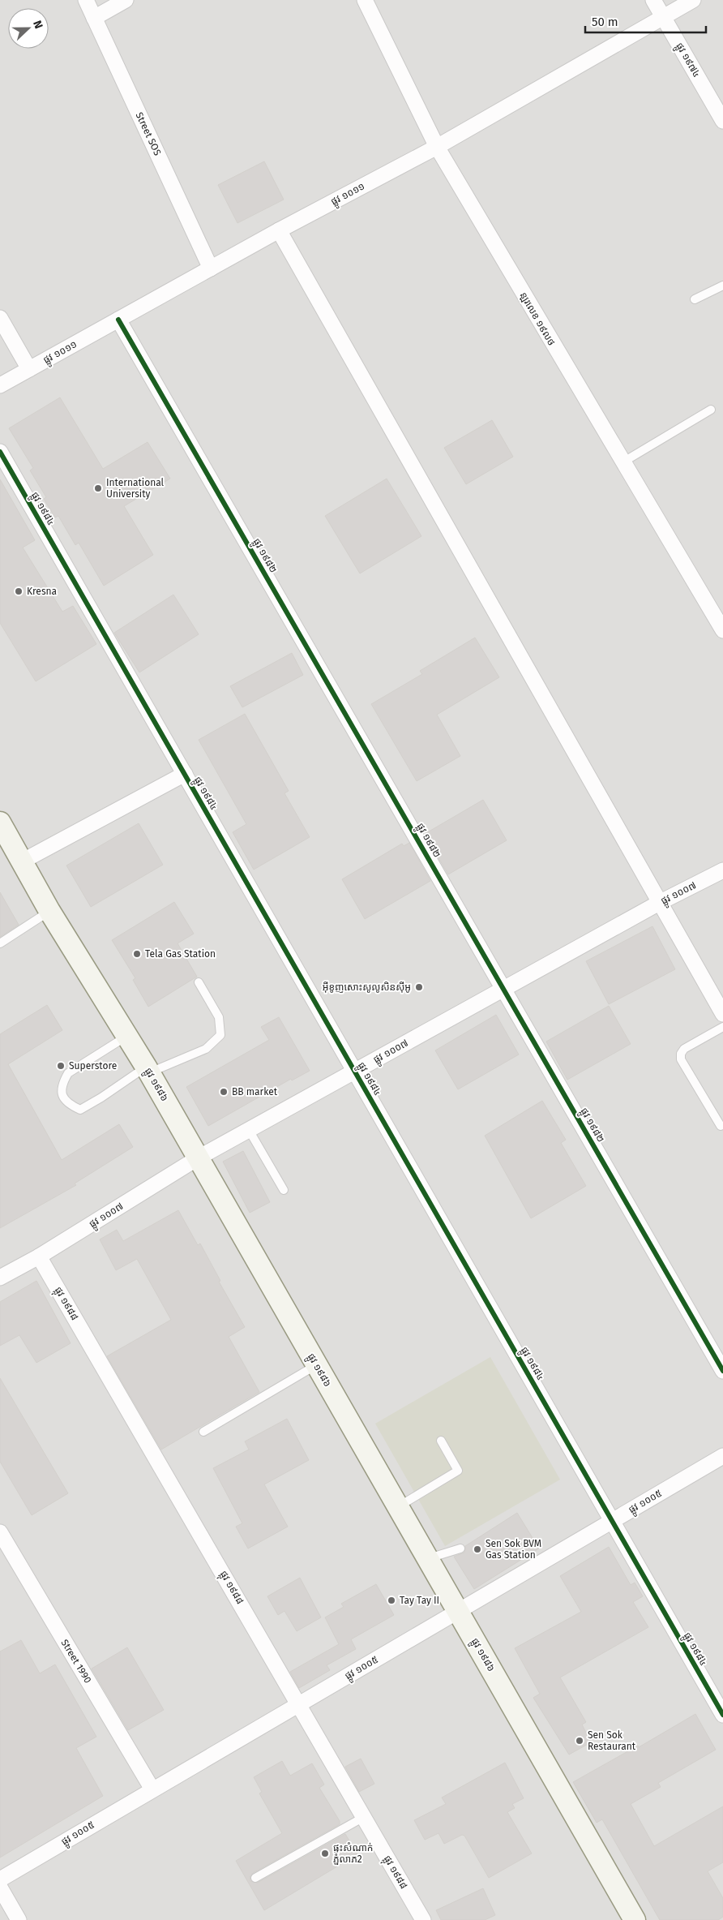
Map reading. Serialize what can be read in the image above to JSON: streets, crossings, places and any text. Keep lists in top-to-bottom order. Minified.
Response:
{"streets":{"main road":["ផ្លូវ ១៩៨៦"],"street":["ផ្លូវ ១៩៧៤","Street SOS","ផ្លូវ ១០១១","ន្ឡរលេខ ១៩លថ","ផ្លូវ ១៩៨៤","ផ្លូវ ១៩៨២","ផ្លូវ ១០០៧","ផ្លុវ ១៩៨៨","ផ្លូវ ១០០៥","Street 1990"]},"crossings":[["ផ្លូវ ១៩៧៤","ផ្លូវ ១០១១"],["Street SOS","ផ្លូវ ១០១១"],["ផ្លូវ ១០១១","ន្ឡរលេខ ១៩លថ"],["ផ្លូវ ១០១១","ផ្លូវ ១៩៨២"],["ផ្លូវ ១៩៨៤","ផ្លូវ ១០០៧"],["ផ្លូវ ១៩៨៤","ផ្លូវ ១០០៥"],["ផ្លូវ ១៩៨២","ផ្លូវ ១០០៧"],["ផ្លូវ ១០០៧","ផ្លូវ ១៩៨៦"],["ផ្លូវ ១០០៧","ផ្លុវ ១៩៨៨"],["ផ្លូវ ១៩៨៦","ផ្លូវ ១០០៥"],["ផ្លុវ ១៩៨៨","ផ្លូវ ១០០៥"],["ផ្លូវ ១០០៥","Street 1990"]],"places":["International University","Kresna","Tela Gas Station","អ៊ីខូញសោះសូលូសិនស៊ីអូ","Superstore","BB market","Sen Sok BVM Gas Station","Tay Tay II","Sen Sok Restaurant","ផ្ទះសំណាក់ ភ្នំលាភ2"],"scale_bar":"50 m","north":"right"}
